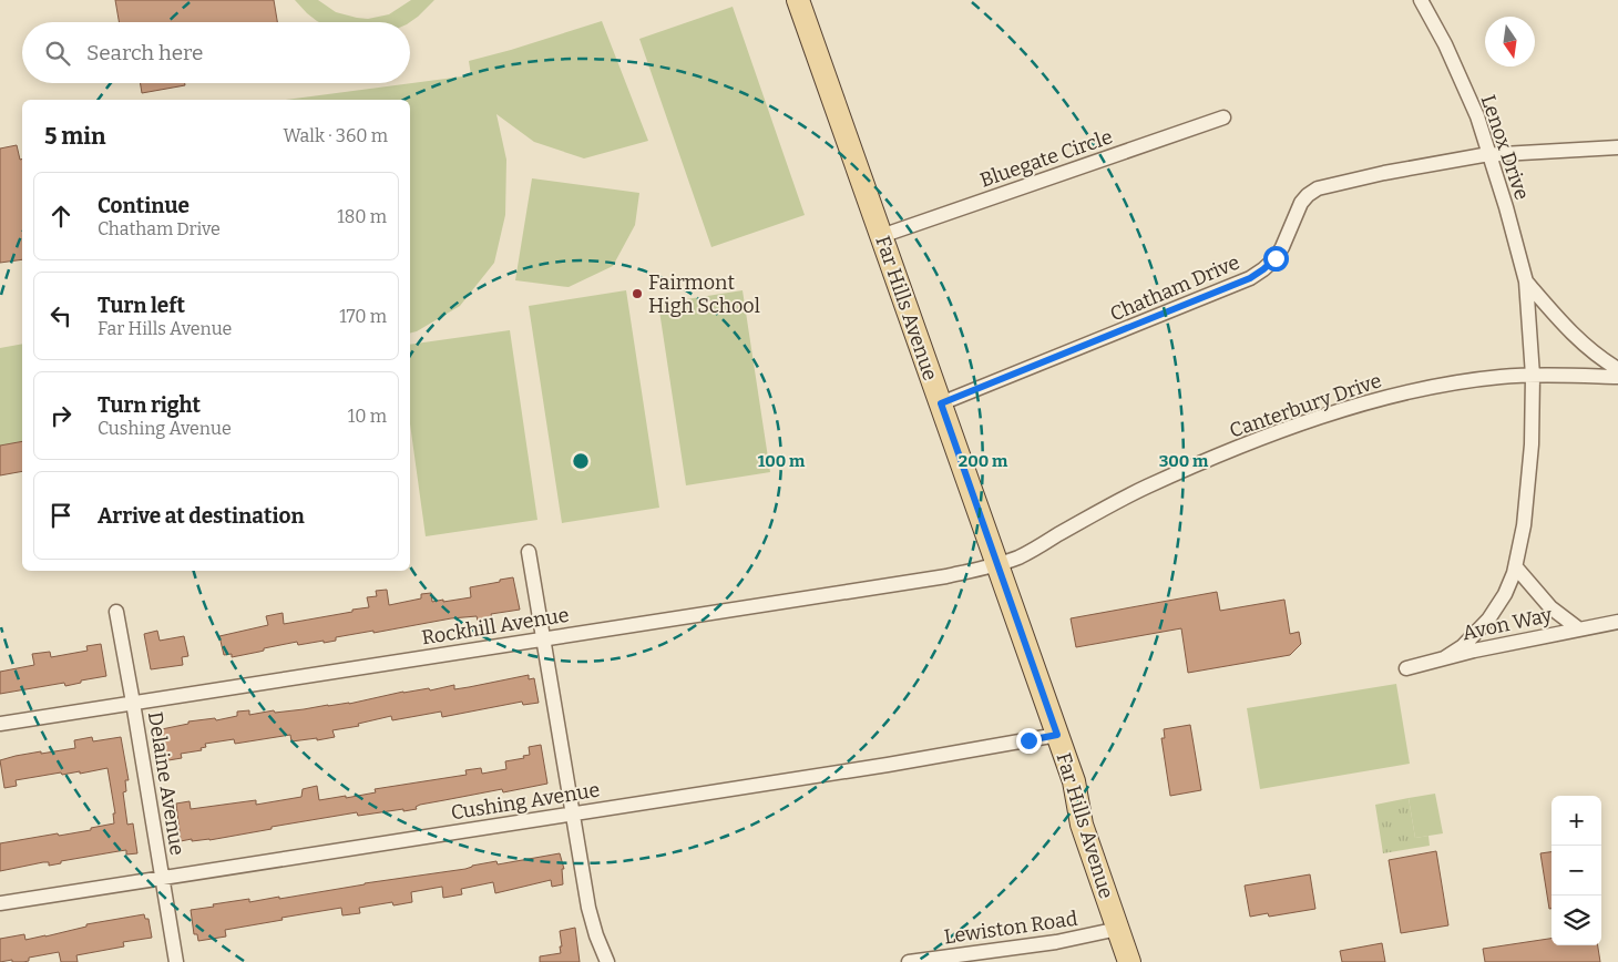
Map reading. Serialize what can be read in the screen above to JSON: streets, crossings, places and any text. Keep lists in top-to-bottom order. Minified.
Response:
{"streets":{"main road":["Far Hills Avenue"],"street":["Lenox Drive","Bluegate Circle","Chatham Drive","Canterbury Drive","Avon Way","Rockhill Avenue","Delaine Avenue","Cushing Avenue","Lewiston Road"]},"crossings":[["Lenox Drive","Chatham Drive"],["Lenox Drive","Canterbury Drive"],["Lenox Drive","Avon Way"],["Bluegate Circle","Far Hills Avenue"],["Chatham Drive","Far Hills Avenue"],["Far Hills Avenue","Canterbury Drive"],["Far Hills Avenue","Rockhill Avenue"],["Far Hills Avenue","Cushing Avenue"],["Far Hills Avenue","Lewiston Road"],["Canterbury Drive","Rockhill Avenue"],["Rockhill Avenue","Delaine Avenue"],["Delaine Avenue","Cushing Avenue"]],"places":["Fairmont High School"],"north":"bottom","page":{"search":"Search here","heading":["5 min","Walk · 360 m"],"list":[["Continue","Chatham Drive","180 m"],["Turn left","Far Hills Avenue","170 m"],["Turn right","Cushing Avenue","10 m"],"Arrive at destination"],"map_buttons":["+","−"]},"rings":["100 m","200 m","300 m"]}
